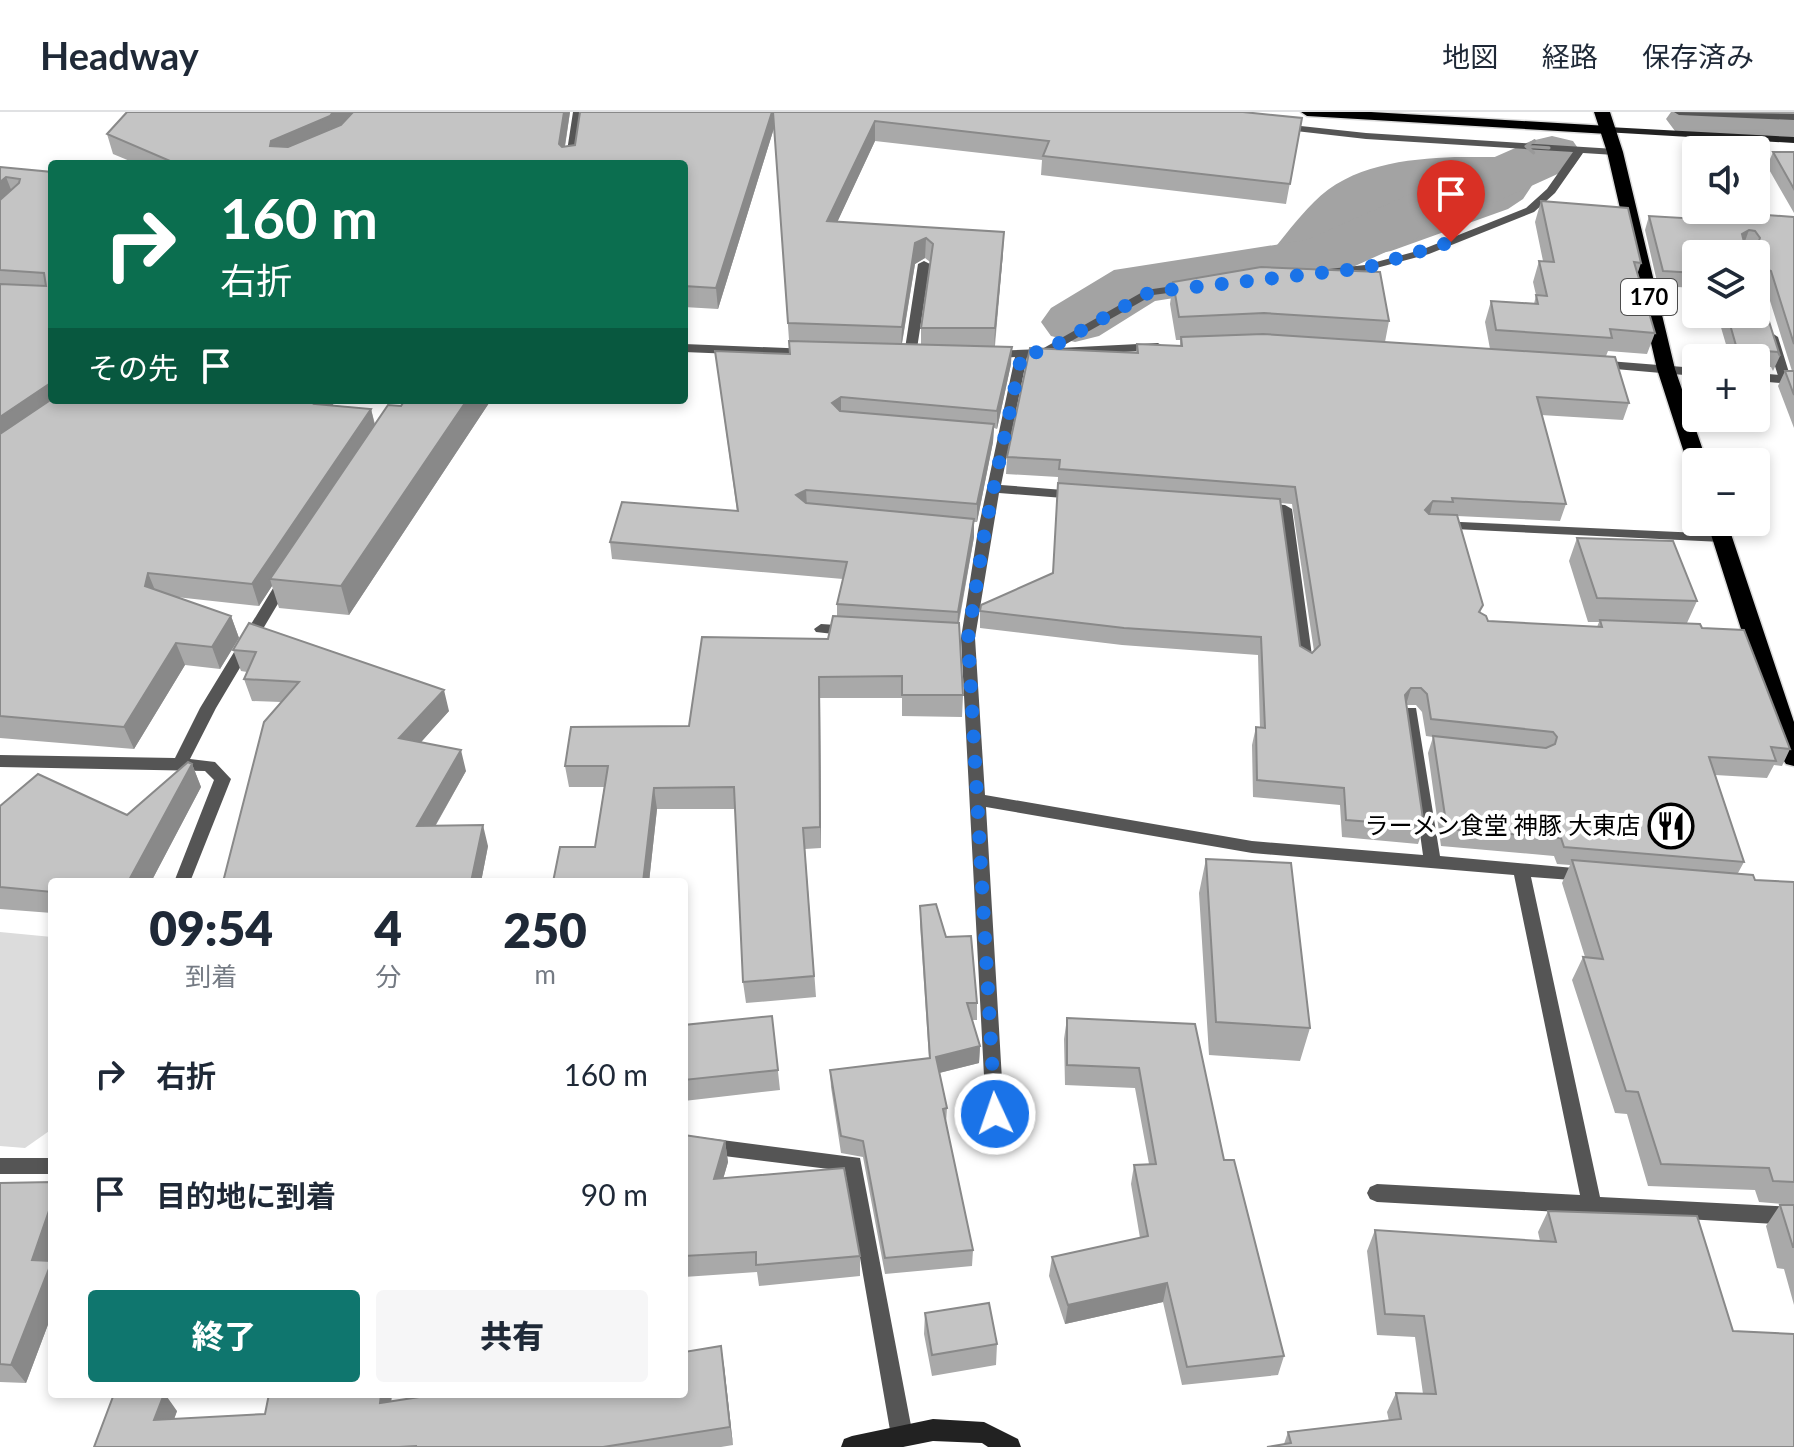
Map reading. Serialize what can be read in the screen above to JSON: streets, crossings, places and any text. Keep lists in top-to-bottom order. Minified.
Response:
{"streets":{"highway":["170"]},"places":{"restaurant":["ラーメン食堂 神豚 大東店"]},"page":{"header":"Headway","nav":["地図","経路","保存済み"],"map_buttons":["+","−"],"turn":["160 m","右折"],"then":"その先","eta":["09:54","到着","4","分","250","m"],"list":[{"name":"右折","value":"160 m"},{"name":"目的地に到着","value":"90 m"}],"buttons":["終了","共有"]}}
